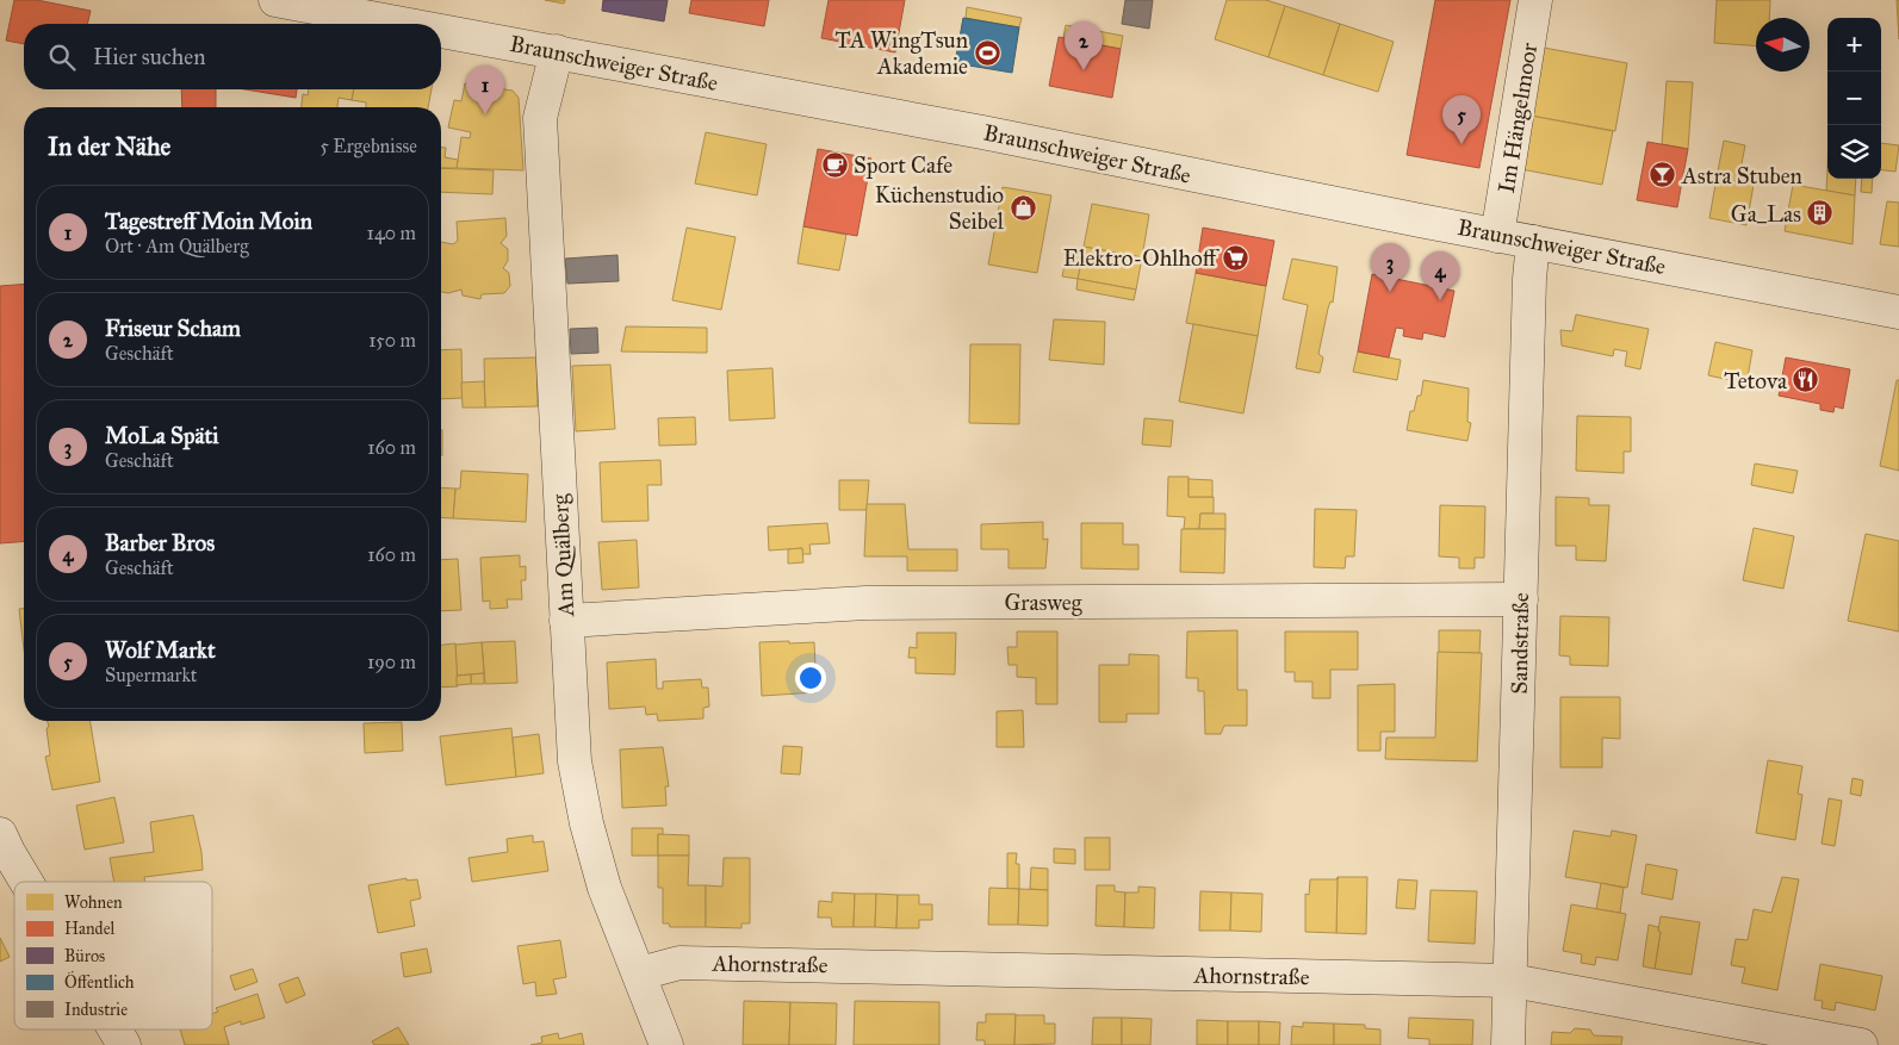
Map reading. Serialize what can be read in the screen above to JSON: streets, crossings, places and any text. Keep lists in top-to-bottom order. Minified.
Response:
{"streets":{"street":["Braunschweiger Straße","Im Hängelmoor","Am Quälberg","Grasweg","Sandstraße","Ahornstraße"]},"crossings":[["Braunschweiger Straße","Im Hängelmoor"],["Braunschweiger Straße","Am Quälberg"],["Braunschweiger Straße","Sandstraße"],["Am Quälberg","Grasweg"],["Am Quälberg","Ahornstraße"],["Grasweg","Sandstraße"],["Sandstraße","Ahornstraße"]],"places":{"sports":["TA WingTsun Akademie"],"cafe":["Sport Cafe"],"bar":["Astra Stuben"],"shop":["Küchenstudio Seibel"],"building":["Ga_Las"],"supermarket":["Elektro-Ohlhoff"],"restaurant":["Tetova"]},"legend":["Wohnen","Handel","Büros","Öffentlich","Industrie"],"north":"left","page":{"map_buttons":["+","−"],"pins":["2","1","5","3","4"],"search":"Hier suchen","heading":["In der Nähe","5 Ergebnisse"],"list":[{"mark":"1","name":"Tagestreff Moin Moin","note":"Ort · Am Quälberg","value":"140 m"},{"mark":"2","name":"Friseur Scham","note":"Geschäft","value":"150 m"},{"mark":"3","name":"MoLa Späti","note":"Geschäft","value":"160 m"},{"mark":"4","name":"Barber Bros","note":"Geschäft","value":"160 m"},{"mark":"5","name":"Wolf Markt","note":"Supermarkt","value":"190 m"}]}}
